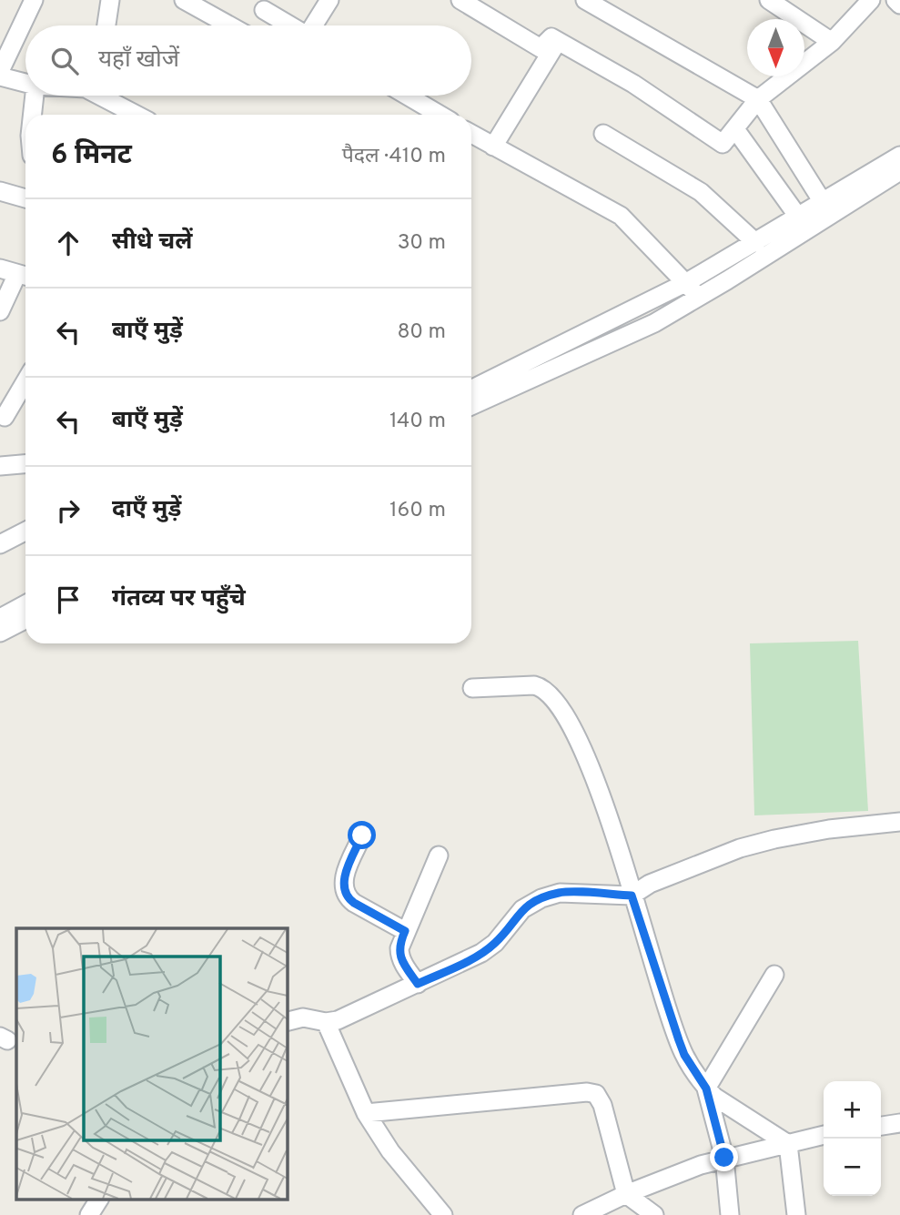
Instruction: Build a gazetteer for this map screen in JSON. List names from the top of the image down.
{
  "north": "bottom",
  "page": {
    "search": "यहाँ खोजें",
    "heading": ["6 मिनट", "पैदल · 410 m"],
    "list": [
      ["सीधे चलें", "30 m"],
      ["बाएँ मुड़ें", "80 m"],
      ["बाएँ मुड़ें", "140 m"],
      ["दाएँ मुड़ें", "160 m"],
      "गंतव्य पर पहुँचे"
    ],
    "map_buttons": ["+", "−"]
  }
}
